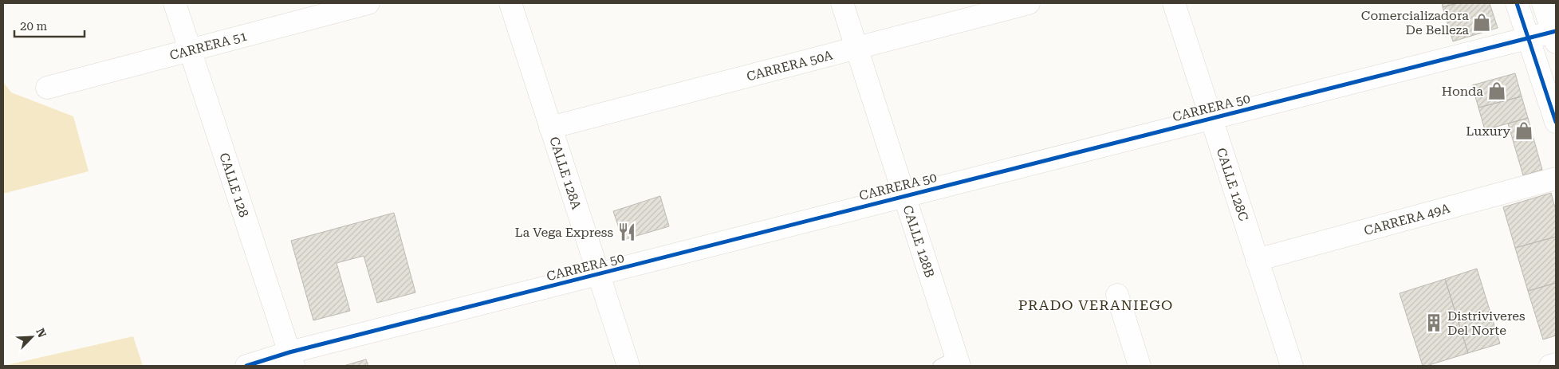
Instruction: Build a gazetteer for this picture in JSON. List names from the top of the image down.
{
  "streets": {
    "street": [
      "CARRERA 51",
      "CARRERA 50A",
      "CARRERA 50",
      "CALLE 128A",
      "CALLE 128",
      "CALLE 128C",
      "CARRERA 49A",
      "CALLE 128B"
    ]
  },
  "crossings": [
    ["CARRERA 51", "CALLE 128"],
    ["CARRERA 50A", "CALLE 128A"],
    ["CARRERA 50A", "CALLE 128B"],
    ["CARRERA 50", "CALLE 128A"],
    ["CARRERA 50", "CALLE 128"],
    ["CARRERA 50", "CALLE 128C"],
    ["CARRERA 50", "CALLE 128B"],
    ["CALLE 128C", "CARRERA 49A"]
  ],
  "districts": ["PRADO VERANIEGO"],
  "places": {
    "shop": ["Comercializadora De Belleza", "Honda", "Luxury"],
    "restaurant": ["La Vega Express"],
    "building": ["Distriviveres Del Norte"]
  },
  "scale_bar": "20 m",
  "north": "top right"
}
